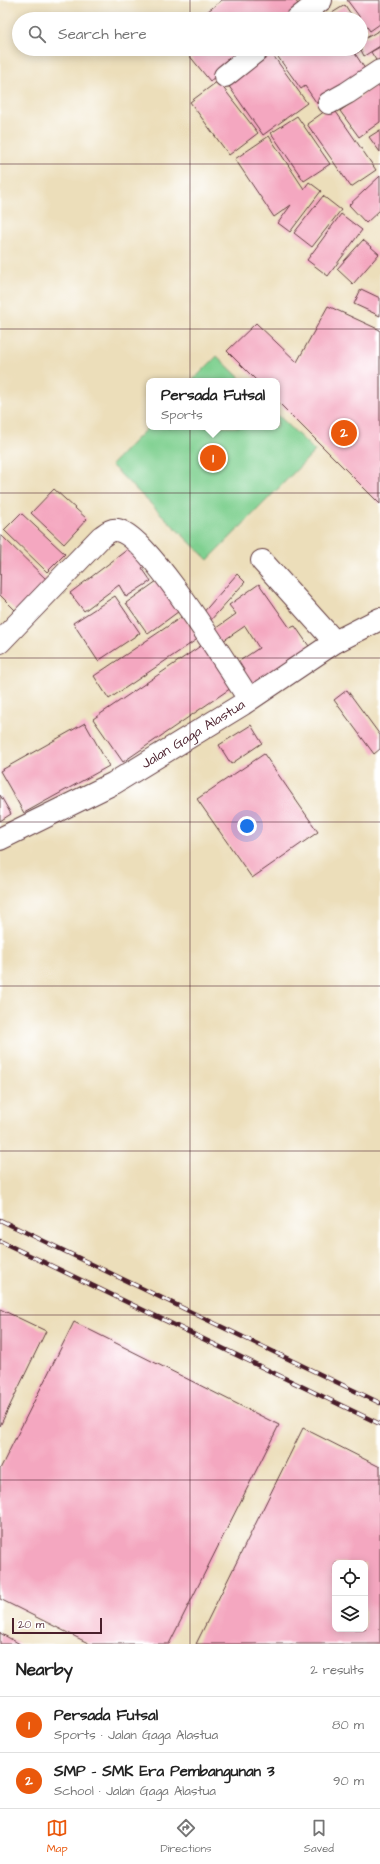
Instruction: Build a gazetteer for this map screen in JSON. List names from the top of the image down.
{
  "streets": {
    "street": ["Jalan Gaga Alastua"]
  },
  "scale_bar": "20 m",
  "page": {
    "search": "Search here",
    "popup": ["Persada Futsal", "Sports"],
    "pins": ["2", "1"],
    "scale": "20 m",
    "heading": ["Nearby", "2 results"],
    "list": [
      {
        "mark": "1",
        "name": "Persada Futsal",
        "note": "Sports · Jalan Gaga Alastua",
        "value": "80 m"
      },
      {
        "mark": "2",
        "name": "SMP - SMK Era Pembangunan 3",
        "note": "School · Jalan Gaga Alastua",
        "value": "90 m"
      }
    ],
    "nav": ["Map", "Directions", "Saved"]
  }
}
